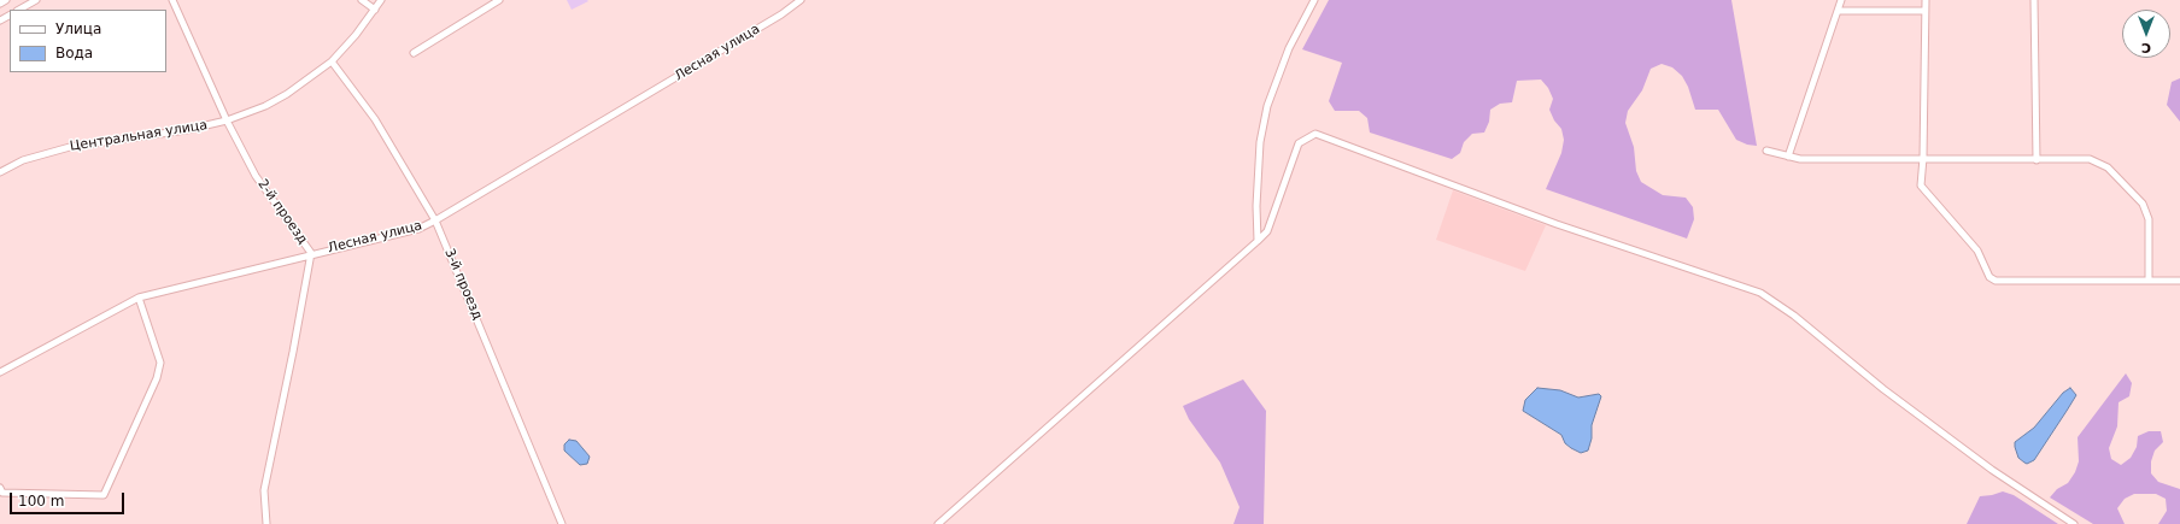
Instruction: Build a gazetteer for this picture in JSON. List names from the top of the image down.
{
  "streets": {
    "street": [
      "Лесная улица",
      "Центральная улица",
      "2-й проезд",
      "3-й проезд"
    ]
  },
  "crossings": [
    ["Лесная улица", "2-й проезд"],
    ["Лесная улица", "3-й проезд"],
    ["Центральная улица", "2-й проезд"],
    ["Центральная улица", "3-й проезд"]
  ],
  "legend": ["Улица", "Вода"],
  "scale_bar": "100 m",
  "north": "bottom"
}
